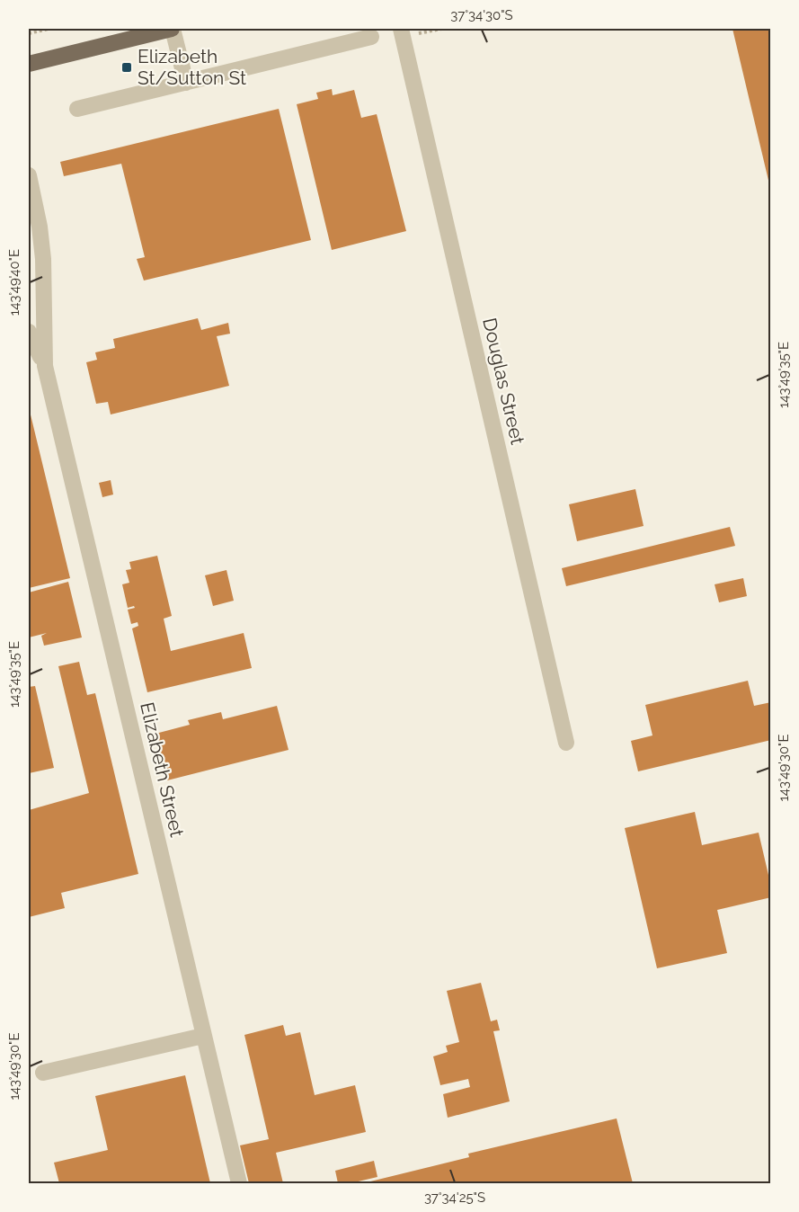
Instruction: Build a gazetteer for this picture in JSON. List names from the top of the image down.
{
  "streets": {
    "street": ["Douglas Street", "Elizabeth Street"]
  },
  "places": {
    "transit": ["Elizabeth St/Sutton St"]
  },
  "coordinates": [
    "37°34'30\"S",
    "143°49'40\"E",
    "143°49'35\"E",
    "143°49'30\"E",
    "37°34'25\"S"
  ]
}
